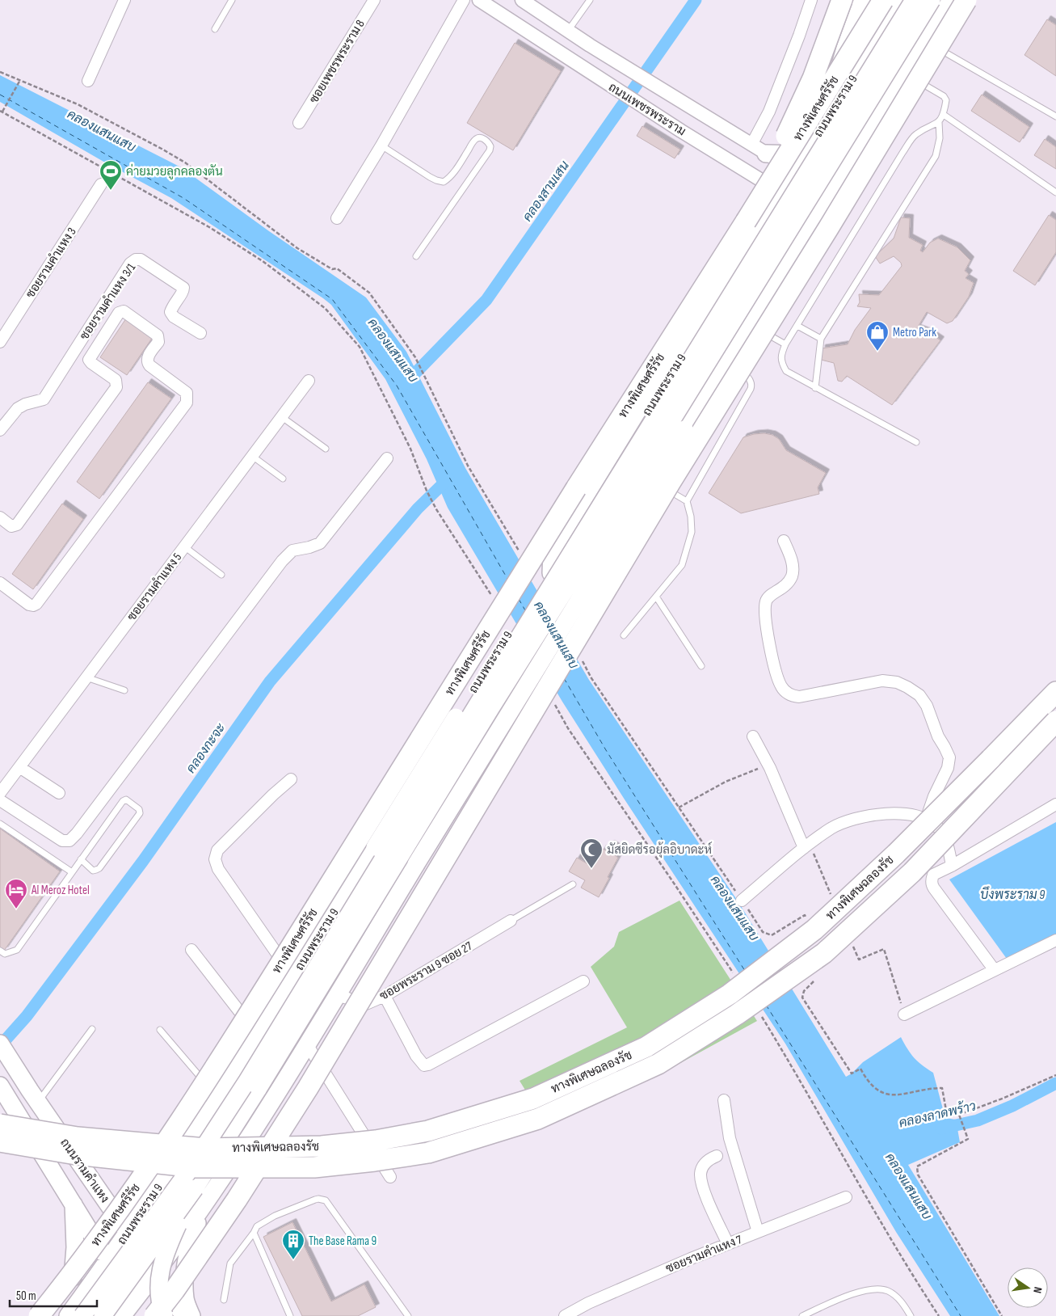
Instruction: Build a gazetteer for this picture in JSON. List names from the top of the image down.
{
  "streets": {
    "highway": ["ทางพิเศษศรีรัช", "ทางพิเศษฉลองรัช"],
    "main road": ["ถนนพระราม 9", "ถนนรามคำแหง"],
    "street": [
      "ซอยเพชรพระราม 8",
      "ถนนเพชรพระราม",
      "ซอยรามคำแหง 3",
      "ซอยรามคำแหง 3/1",
      "ซอยรามคำแหง 5",
      "ซอยพระราม 9 ซอย 27",
      "ซอยรามคำแหง 7"
    ]
  },
  "crossings": [
    ["ถนนพระราม 9", "ถนนเพชรพระราม"],
    ["ถนนพระราม 9", "ถนนรามคำแหง"]
  ],
  "water": [
    "คลองแสนแสบ",
    "คลองสามเสน",
    "คลองกะจะ",
    "บึงพระราม 9",
    "คลองลาดพร้าว"
  ],
  "places": {
    "sports": ["ค่ายมวยลูกคลองตัน"],
    "shop": ["Metro Park"],
    "mosque": ["มัสยิดซีรอยุ้ลอิบาดะห์"],
    "hotel": ["Al Meroz Hotel"],
    "building": ["The Base Rama 9"]
  },
  "scale_bar": "50 m",
  "north": "right"
}
